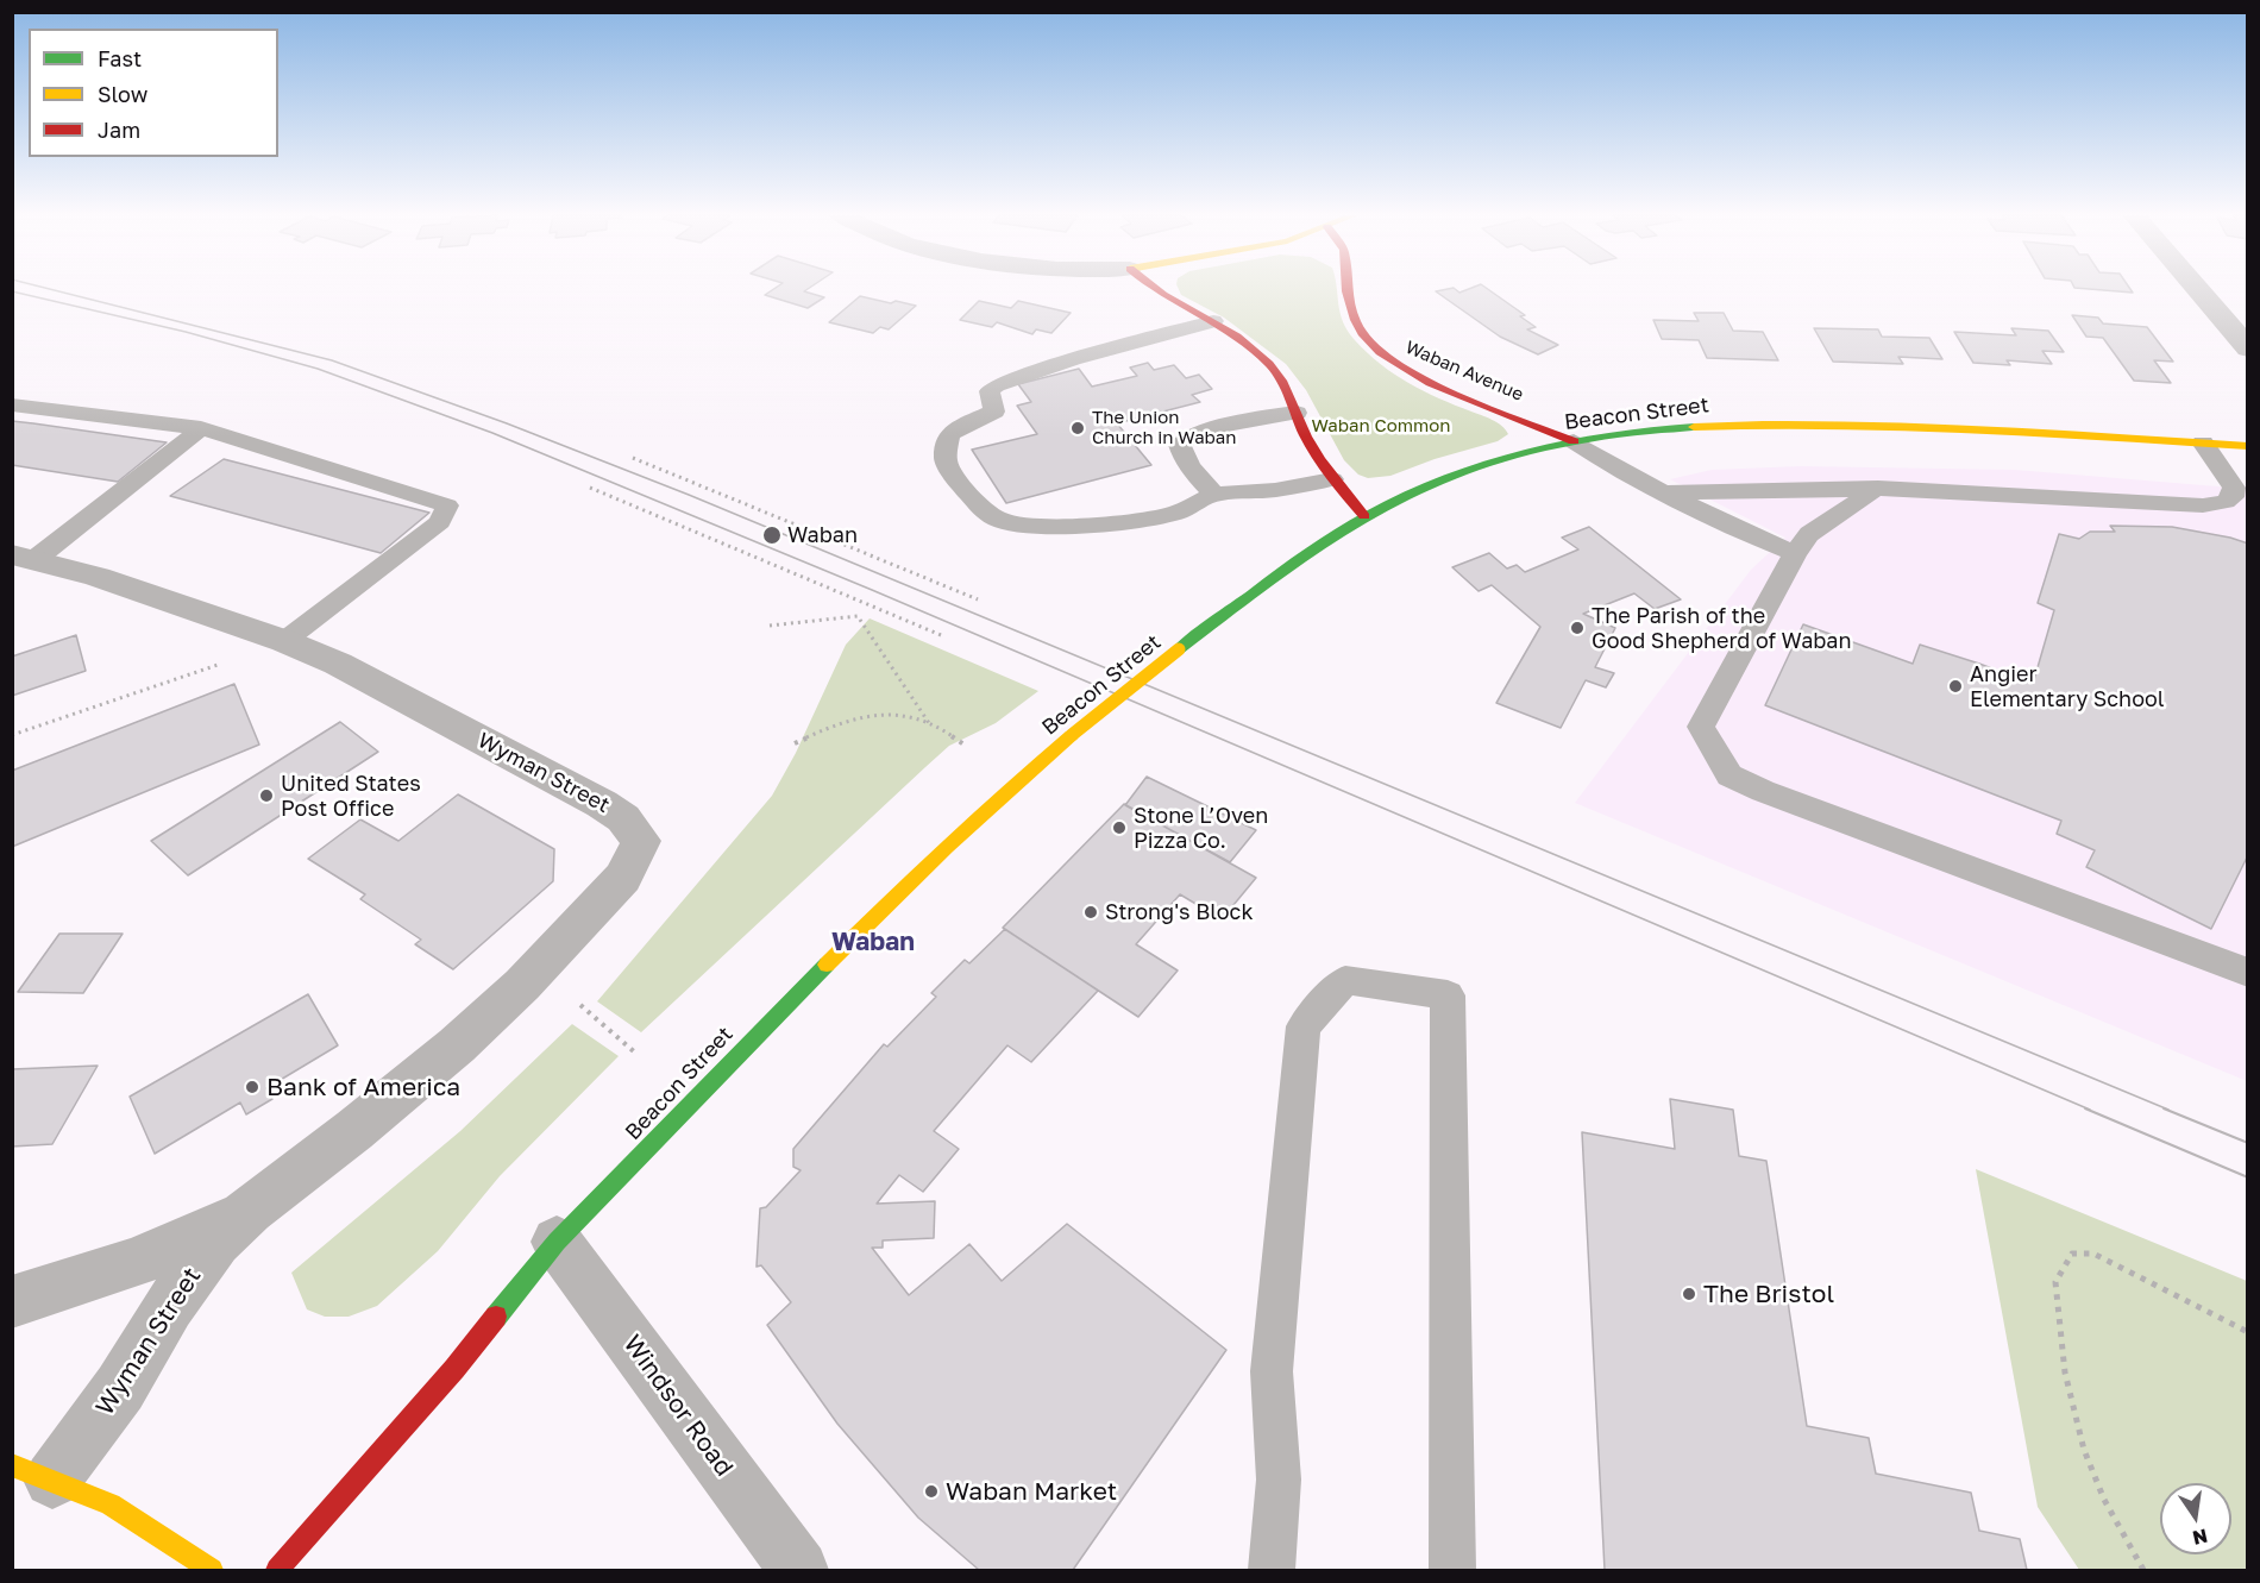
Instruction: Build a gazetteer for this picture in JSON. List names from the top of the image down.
{
  "streets": {
    "main road": ["Waban Avenue", "Beacon Street"],
    "street": ["Wyman Street", "Windsor Road"]
  },
  "crossings": [
    ["Waban Avenue", "Beacon Street"],
    ["Beacon Street", "Windsor Road"]
  ],
  "districts": ["Waban"],
  "parks": ["Waban Common"],
  "places": [
    "The Union Church in Waban",
    "Waban",
    "The Parish of the Good Shepherd of Waban",
    "Angier Elementary School",
    "United States Post Office",
    "Stone L’Oven Pizza Co.",
    "Strong's Block",
    "Bank of America",
    "The Bristol",
    "Waban Market"
  ],
  "legend": ["Fast", "Slow", "Jam"],
  "north": "bottom"
}
